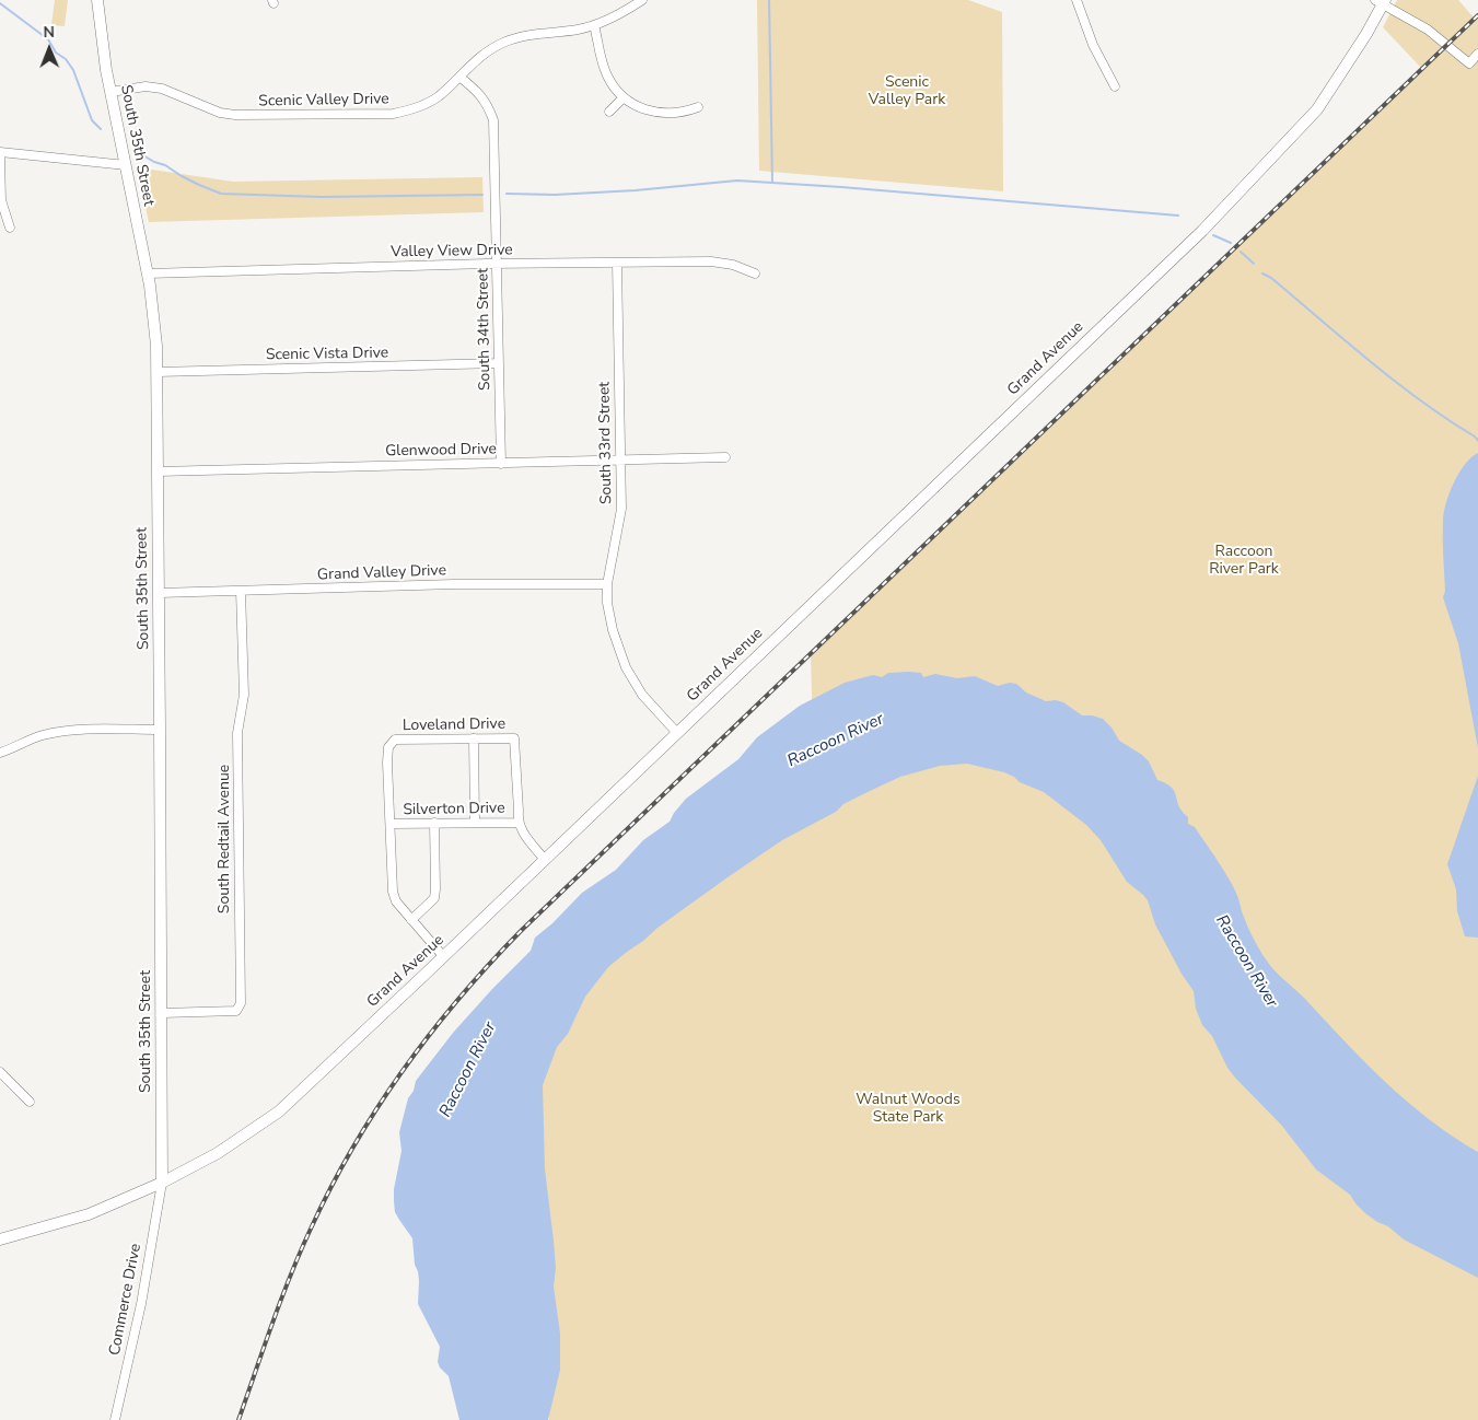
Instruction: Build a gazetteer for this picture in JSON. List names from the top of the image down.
{
  "streets": {
    "main road": ["South 35th Street", "Grand Avenue"],
    "street": [
      "Scenic Valley Drive",
      "Valley View Drive",
      "South 34th Street",
      "Scenic Vista Drive",
      "South 33rd Street",
      "Glenwood Drive",
      "Grand Valley Drive",
      "Loveland Drive",
      "Silverton Drive",
      "South Redtail Avenue",
      "Commerce Drive"
    ]
  },
  "crossings": [
    ["Scenic Valley Drive", "South 35th Street"],
    ["Scenic Valley Drive", "South 34th Street"],
    ["South 35th Street", "Valley View Drive"],
    ["South 35th Street", "Scenic Vista Drive"],
    ["South 35th Street", "Grand Avenue"],
    ["South 35th Street", "Glenwood Drive"],
    ["South 35th Street", "Grand Valley Drive"],
    ["South 35th Street", "South Redtail Avenue"],
    ["South 35th Street", "Commerce Drive"],
    ["Valley View Drive", "South 34th Street"],
    ["Valley View Drive", "South 33rd Street"],
    ["South 34th Street", "Scenic Vista Drive"],
    ["South 34th Street", "Glenwood Drive"],
    ["Grand Avenue", "South 33rd Street"],
    ["Grand Avenue", "Commerce Drive"],
    ["South 33rd Street", "Glenwood Drive"],
    ["South 33rd Street", "Grand Valley Drive"],
    ["Grand Valley Drive", "South Redtail Avenue"],
    ["Loveland Drive", "Silverton Drive"]
  ],
  "water": ["Raccoon River"],
  "parks": ["Scenic Valley Park", "Raccoon River Park", "Walnut Woods State Park"],
  "north": "top"
}
